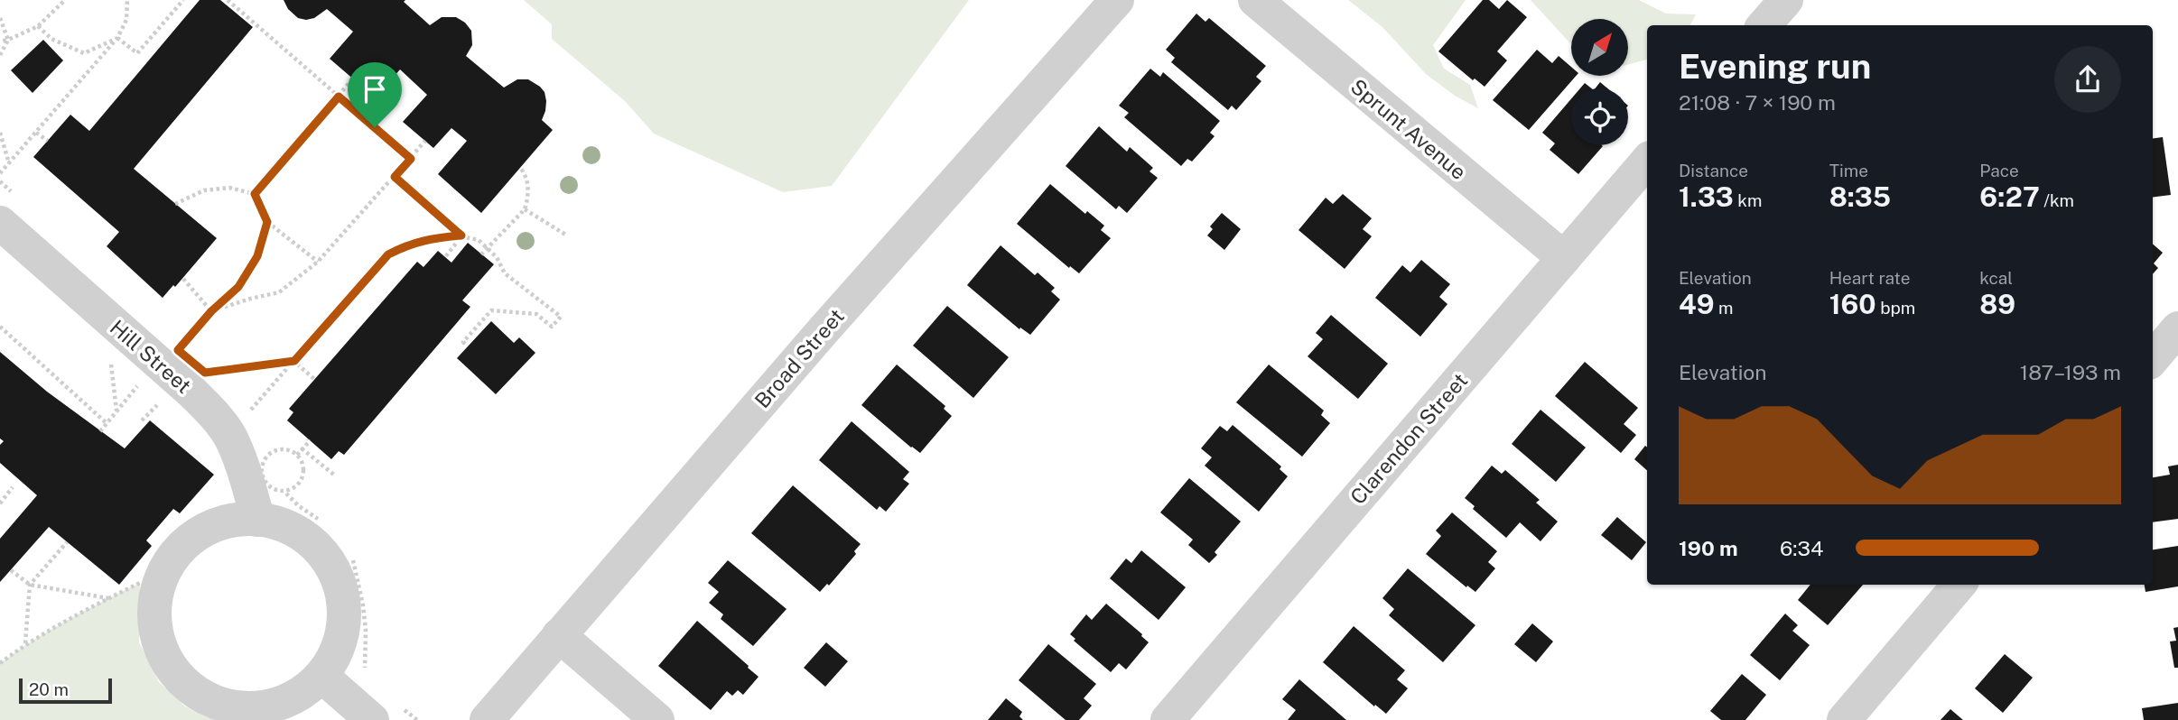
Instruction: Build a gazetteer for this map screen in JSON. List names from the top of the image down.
{
  "streets": {
    "street": [
      "Sprunt Avenue",
      "Hill Street",
      "Broad Street",
      "Clarendon Street"
    ]
  },
  "crossings": [
    ["Sprunt Avenue", "Clarendon Street"]
  ],
  "scale_bar": "20 m",
  "north": "top right",
  "page": {
    "heading": ["Evening run", "21:08 · 7 × 190 m"],
    "stats": [
      ["Distance", "1.33 km"],
      ["Time", "8:35"],
      ["Pace", "6:27 /km"],
      ["Elevation", "49 m"],
      ["Heart rate", "160 bpm"],
      ["kcal", "89"]
    ],
    "chart": ["Elevation", "187–193 m"],
    "list": [
      {
        "name": "190 m",
        "note": "6:34"
      }
    ],
    "scale": "20 m"
  }
}
